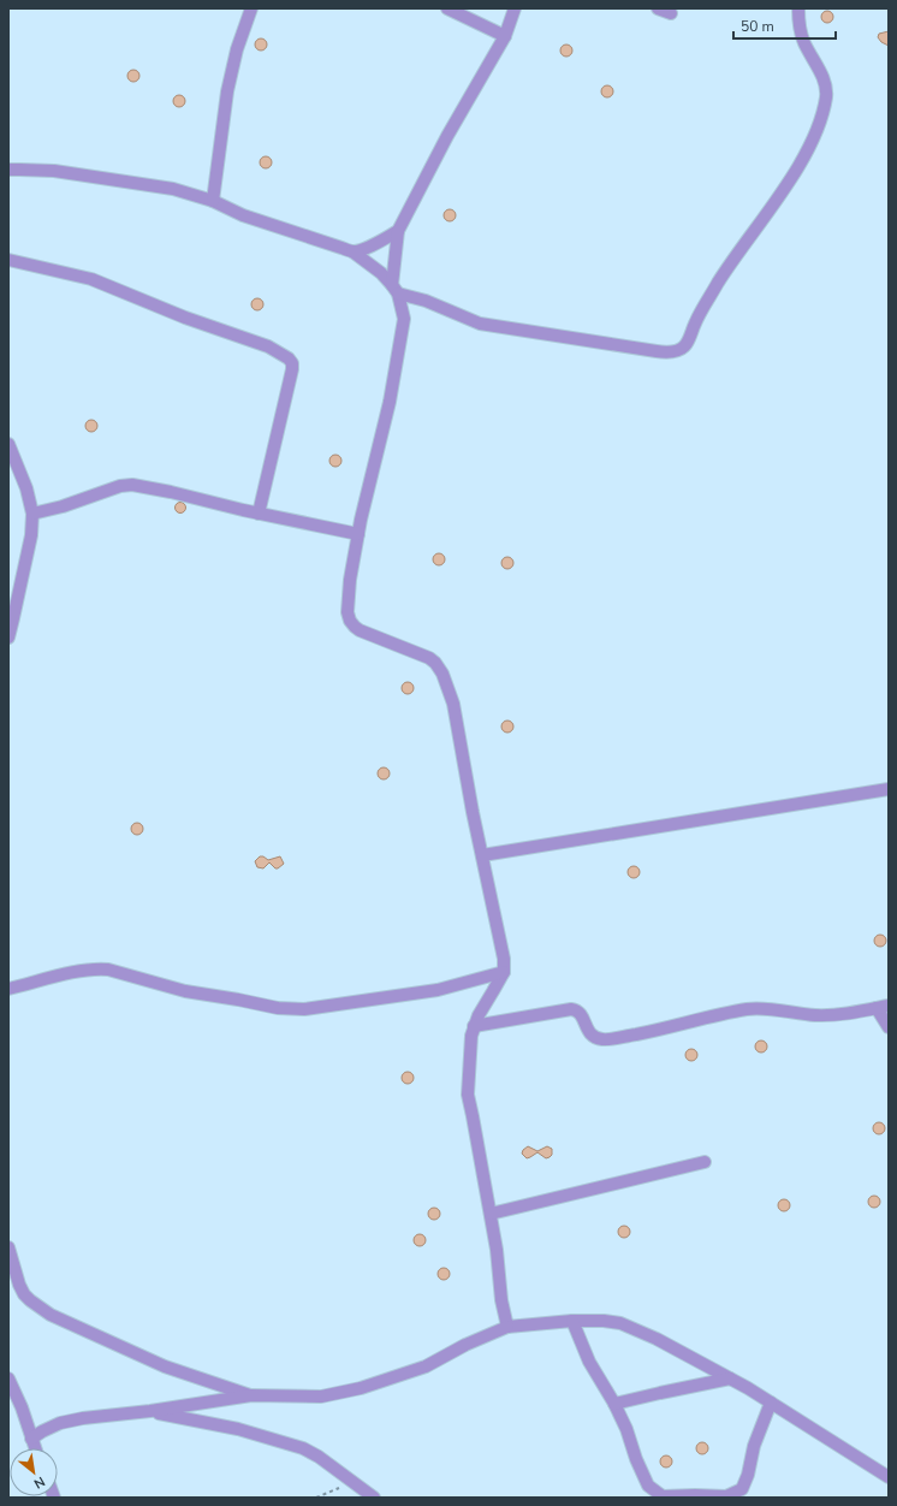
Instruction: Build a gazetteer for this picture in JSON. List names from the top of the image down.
{
  "scale_bar": "50 m",
  "north": "bottom right"
}
